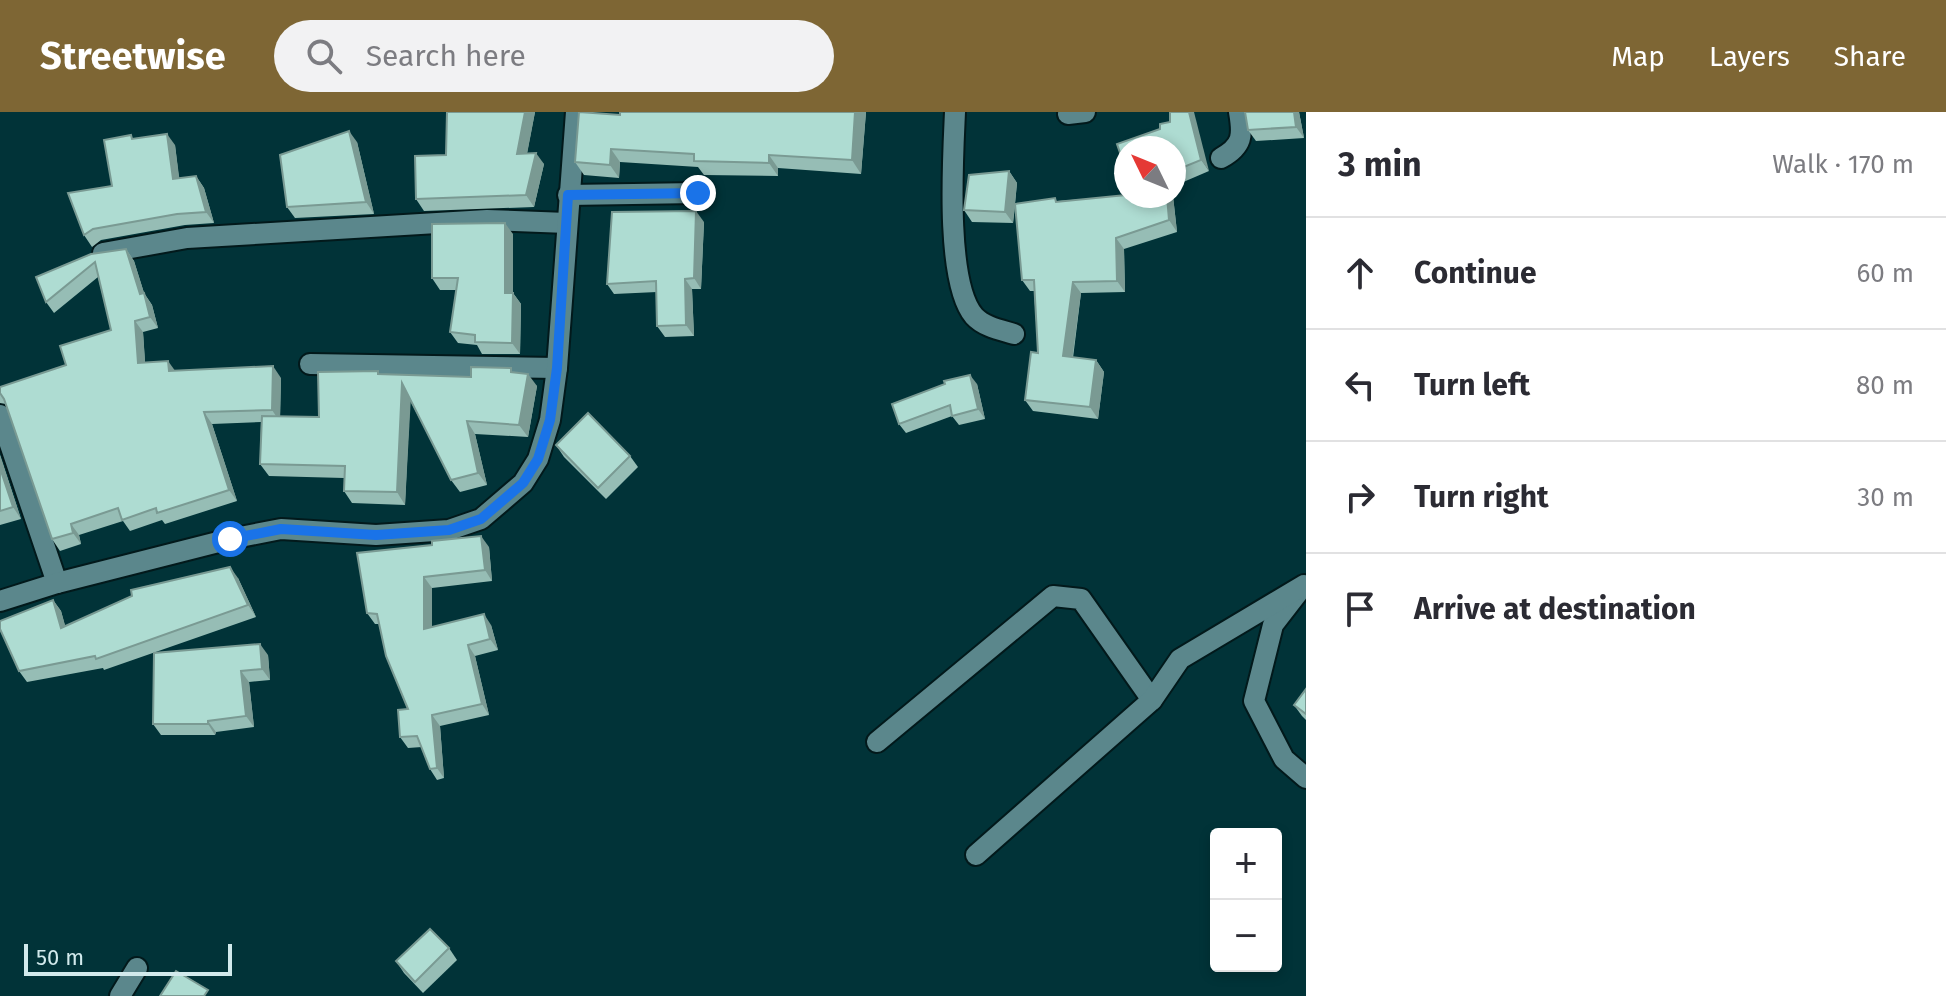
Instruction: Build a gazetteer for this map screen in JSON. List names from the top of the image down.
{
  "scale_bar": "50 m",
  "north": "top left",
  "page": {
    "header": "Streetwise",
    "search": "Search here",
    "nav": ["Map", "Layers", "Share"],
    "heading": ["3 min", "Walk · 170 m"],
    "list": [
      ["Continue", "60 m"],
      ["Turn left", "80 m"],
      ["Turn right", "30 m"],
      "Arrive at destination"
    ],
    "map_buttons": ["+", "−"],
    "scale": "50 m"
  }
}
